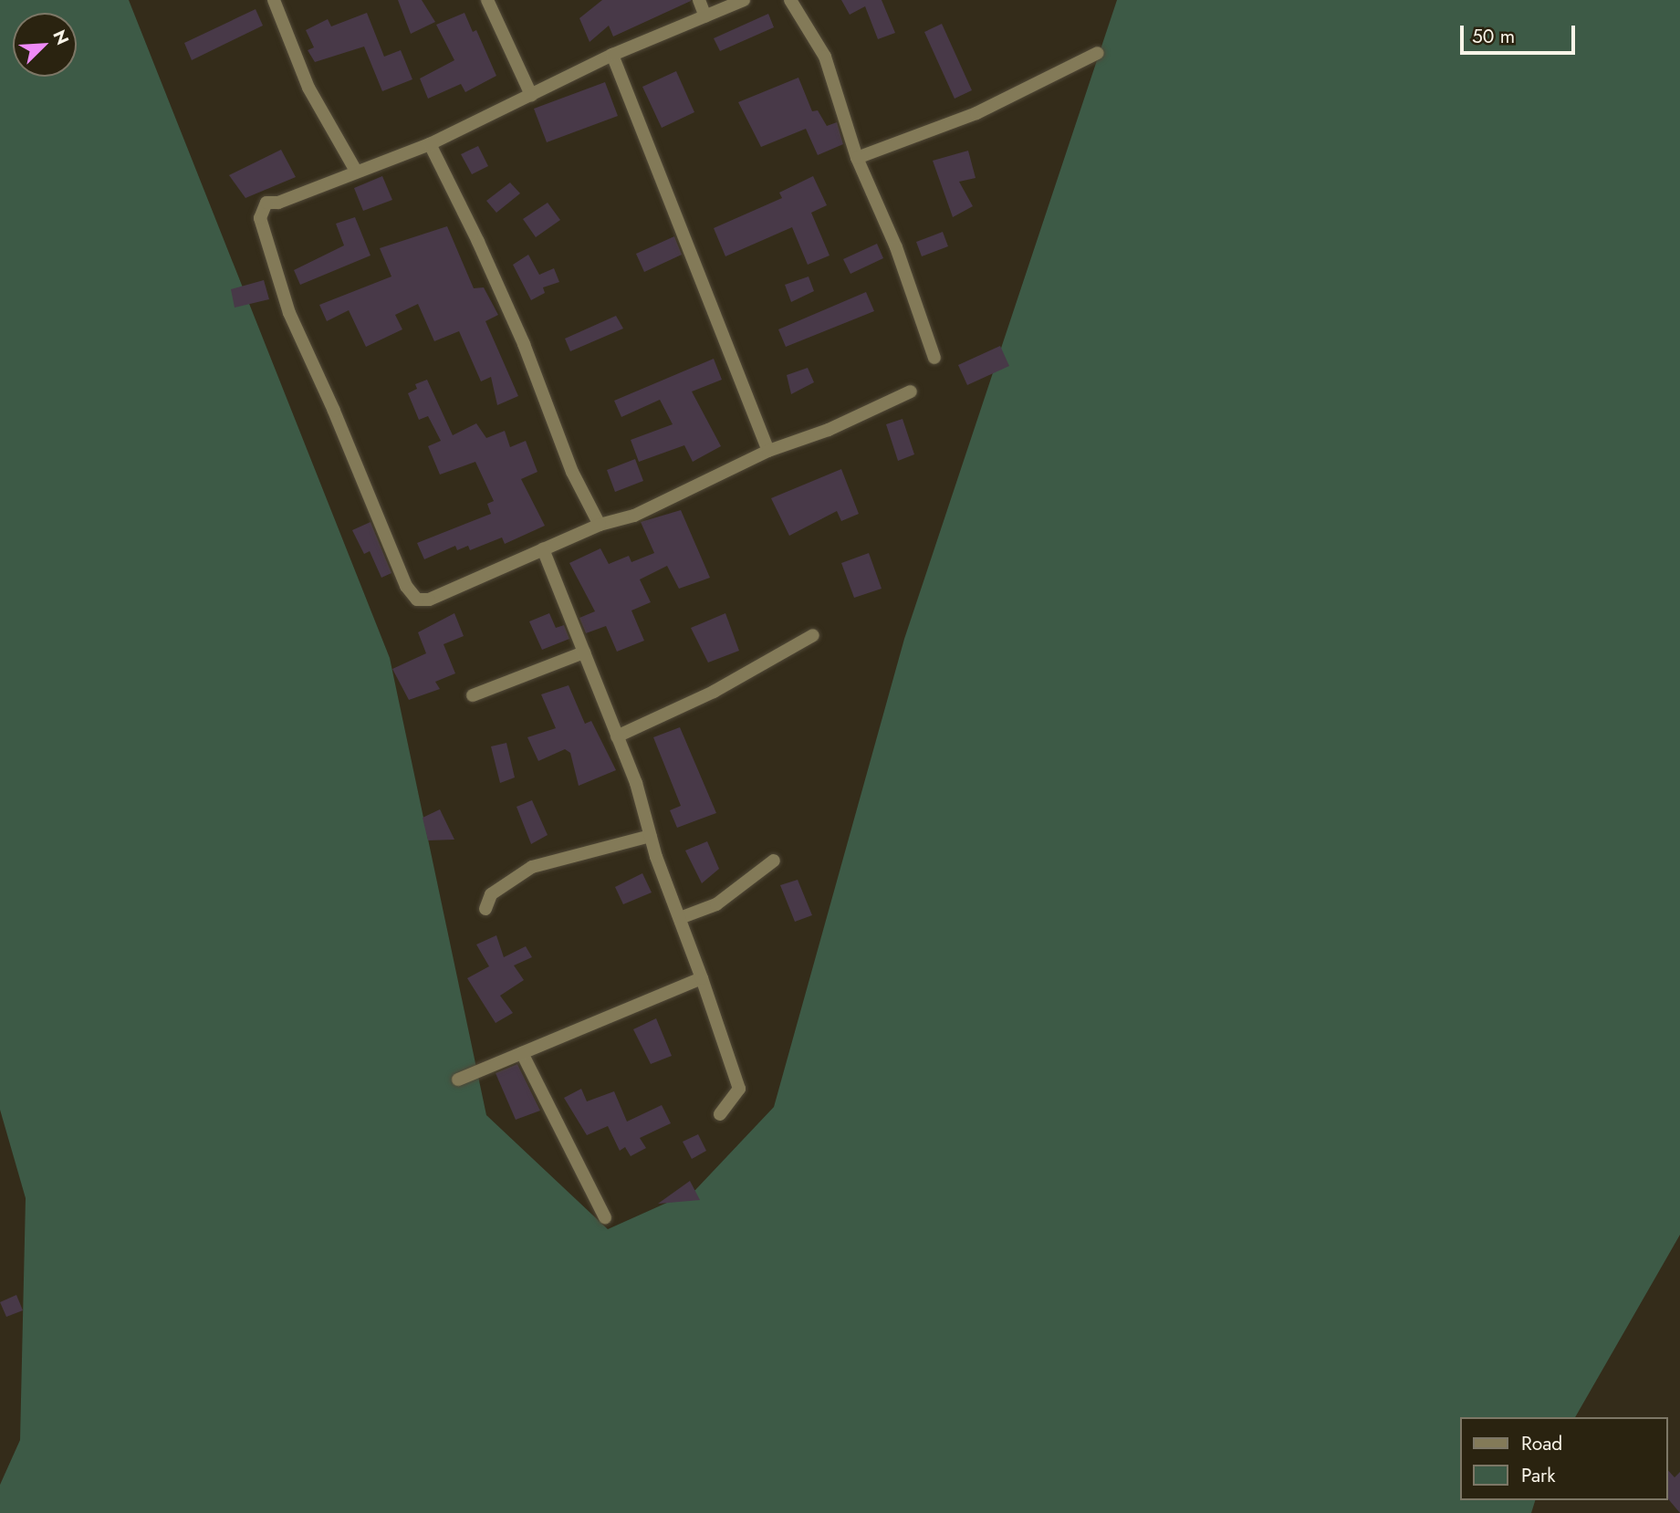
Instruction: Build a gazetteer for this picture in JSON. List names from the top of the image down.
{
  "legend": ["Road", "Park"],
  "scale_bar": "50 m",
  "north": "top right"
}
